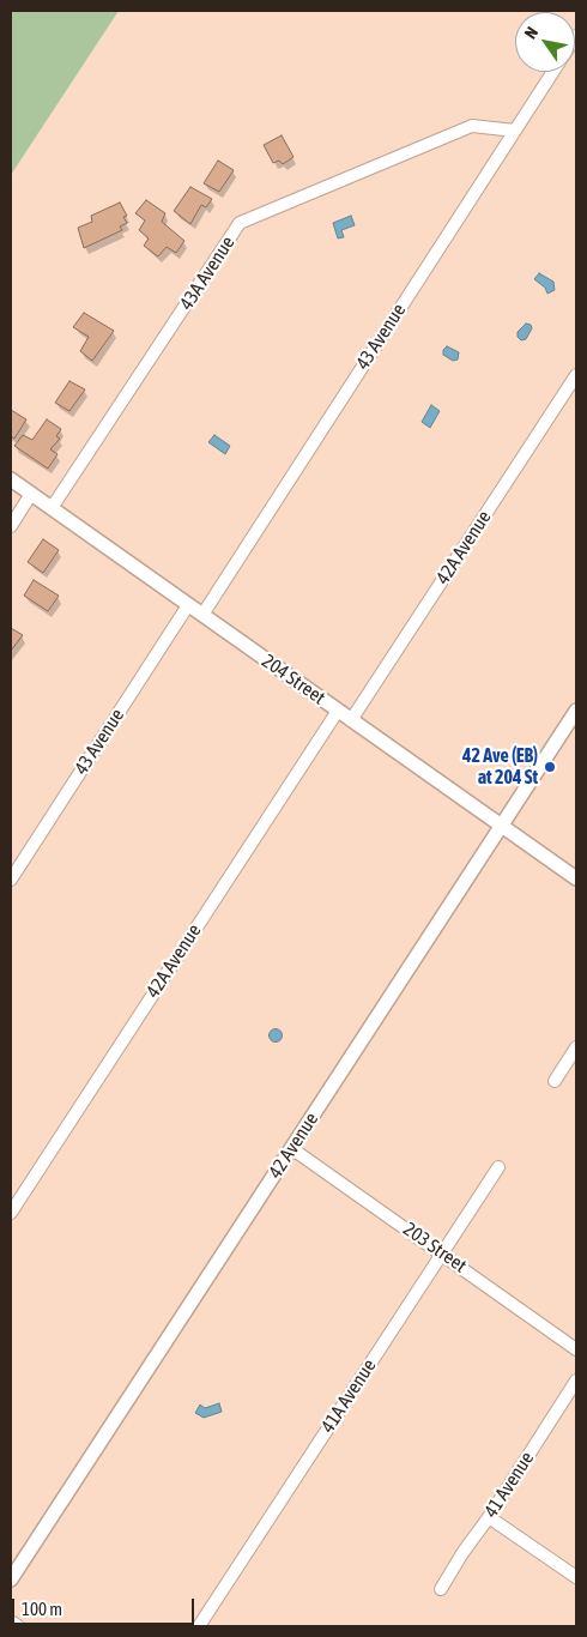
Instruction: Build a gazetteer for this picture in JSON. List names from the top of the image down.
{
  "streets": {
    "street": [
      "43A Avenue",
      "43 Avenue",
      "42A Avenue",
      "204 Street",
      "42 Avenue",
      "203 Street",
      "41A Avenue",
      "41 Avenue"
    ]
  },
  "crossings": [
    ["43A Avenue", "43 Avenue"],
    ["43A Avenue", "204 Street"],
    ["43 Avenue", "204 Street"],
    ["42A Avenue", "204 Street"],
    ["204 Street", "42 Avenue"],
    ["42 Avenue", "203 Street"],
    ["203 Street", "41A Avenue"]
  ],
  "places": ["42 Ave (EB) at 204 St"],
  "scale_bar": "100 m",
  "north": "top left"
}
